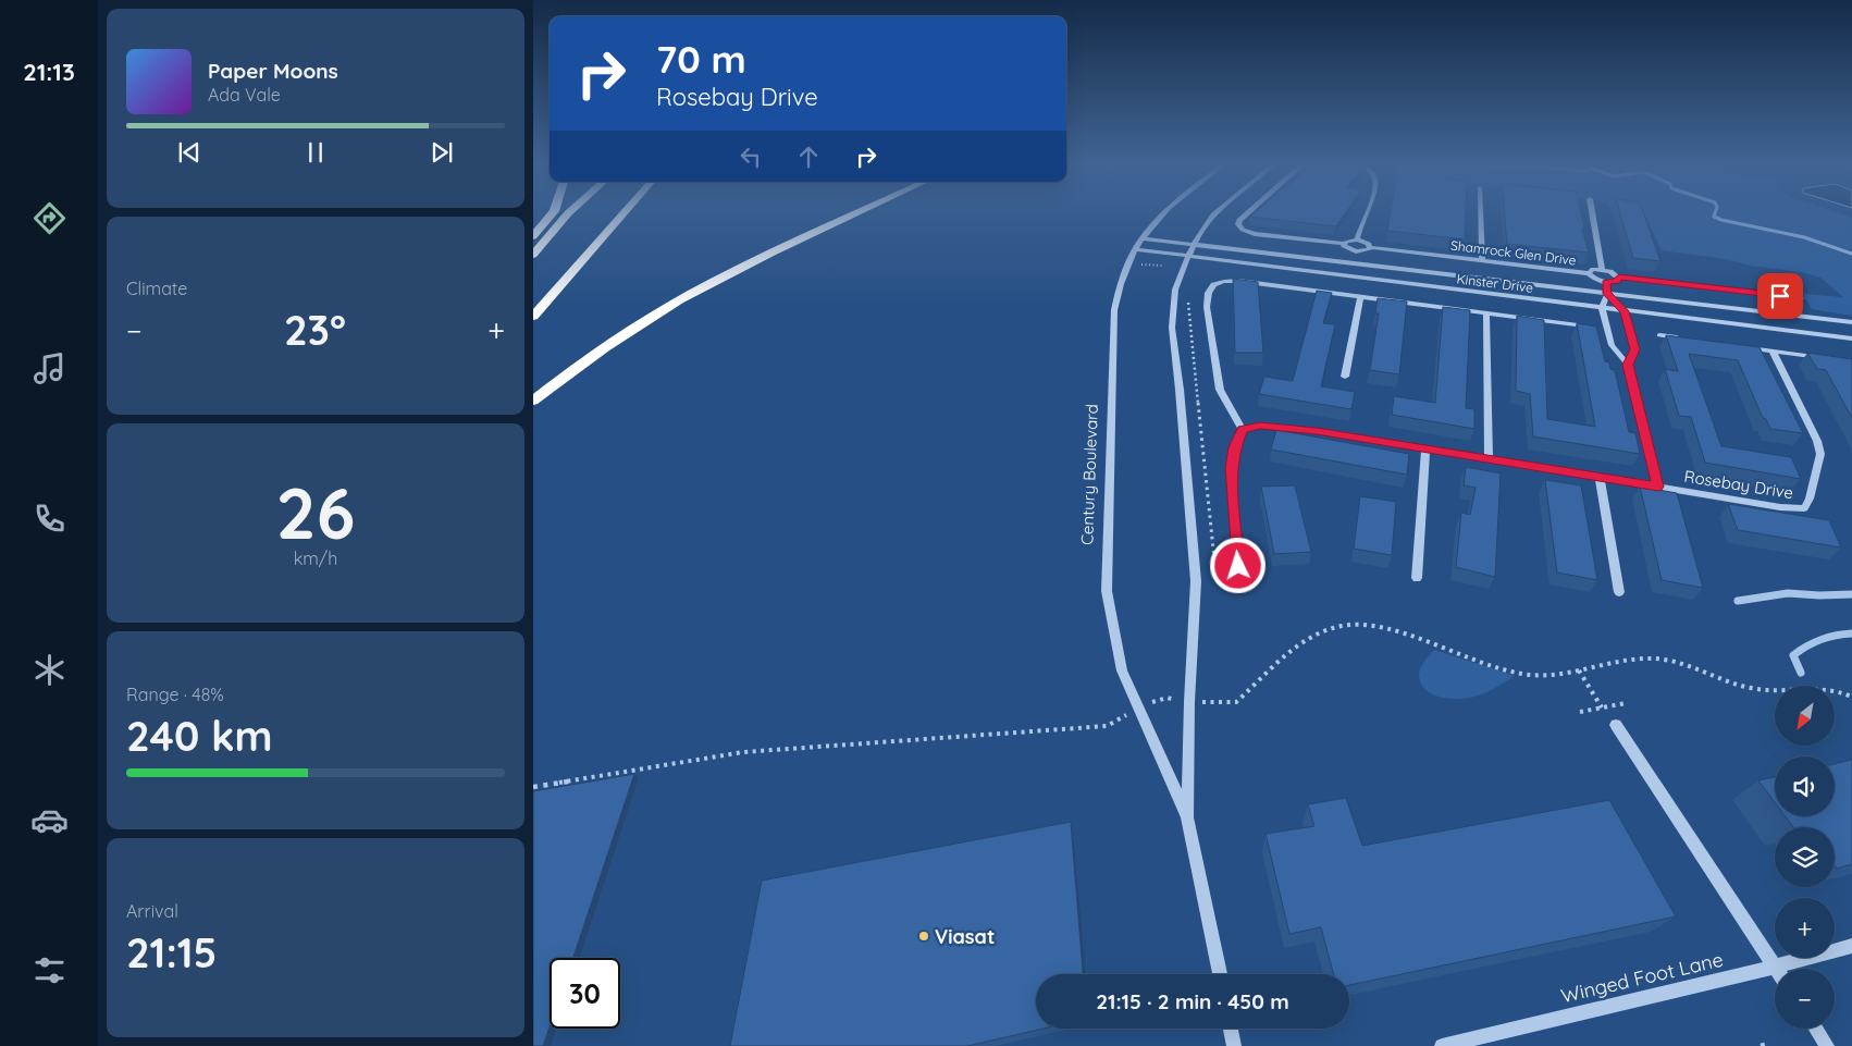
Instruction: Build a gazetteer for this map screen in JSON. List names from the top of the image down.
{
  "streets": {
    "street": [
      "Shamrock Glen Drive",
      "Kinster Drive",
      "Century Boulevard",
      "Rosebay Drive",
      "Winged Foot Lane"
    ]
  },
  "crossings": [
    ["Kinster Drive", "Century Boulevard"]
  ],
  "places": ["Viasat"],
  "north": "bottom left",
  "page": {
    "tabs": "21:13",
    "turn": ["70 m", "Rosebay Drive"],
    "song": ["Paper Moons", "Ada Vale"],
    "tile": [
      "Climate",
      ["26", "km/h"],
      ["Range · 48%", "240 km"],
      ["Arrival", "21:15"]
    ],
    "heat": ["−", "23°", "+"],
    "map_buttons": ["+", "−"],
    "limit": "30",
    "trip": "21:15 · 2 min · 450 m"
  }
}
